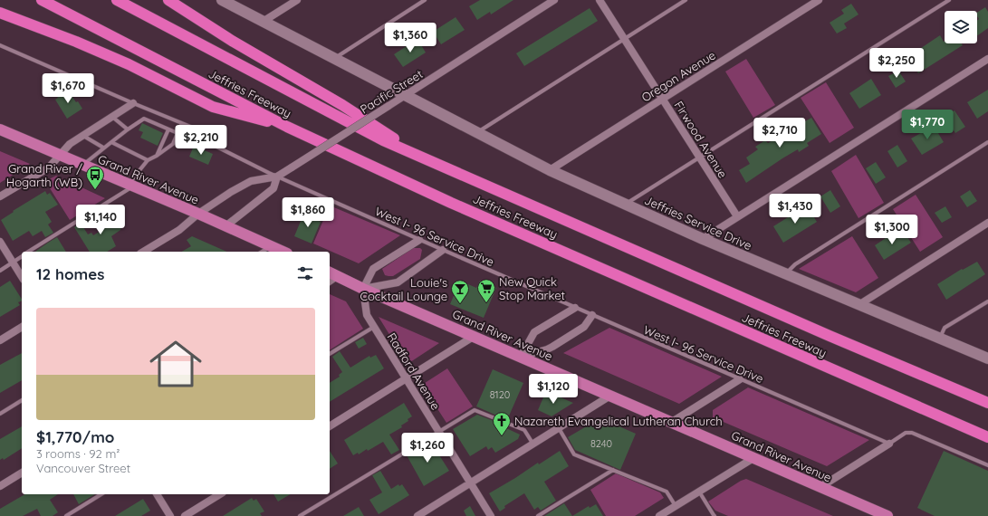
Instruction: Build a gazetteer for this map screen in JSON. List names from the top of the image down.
{
  "streets": {
    "highway": ["Jeffries Freeway"],
    "main road": ["Grand River Avenue"],
    "street": [
      "Oregon Avenue",
      "Pacific Street",
      "Firwood Avenue",
      "Jeffries Service Drive",
      "Radford Avenue"
    ],
    "lane": ["West I- 96 Service Drive"]
  },
  "crossings": [
    ["Oregon Avenue", "Firwood Avenue"],
    ["Oregon Avenue", "Jeffries Service Drive"],
    ["Pacific Street", "Grand River Avenue"],
    ["Pacific Street", "Jeffries Service Drive"],
    ["Pacific Street", "West I- 96 Service Drive"],
    ["Grand River Avenue", "Radford Avenue"]
  ],
  "places": {
    "bus stop": ["Grand River / Hogarth (WB)"],
    "supermarket": ["New Quick Stop Market"],
    "bar": ["Louie's Cocktail Lounge"],
    "church": ["Nazareth Evangelical Lutheran Church"]
  },
  "house_numbers": ["8120", "8240"],
  "page": {
    "price": [
      "$1,360",
      "$2,250",
      "$1,670",
      "$1,770",
      "$2,710",
      "$2,210",
      "$1,430",
      "$1,860",
      "$1,140",
      "$1,300",
      "$1,120",
      "$1,260"
    ],
    "heading": "12 homes",
    "list": [
      {
        "name": "$1,770/mo",
        "note": "3 rooms · 92 m² · Vancouver Street"
      }
    ]
  }
}
